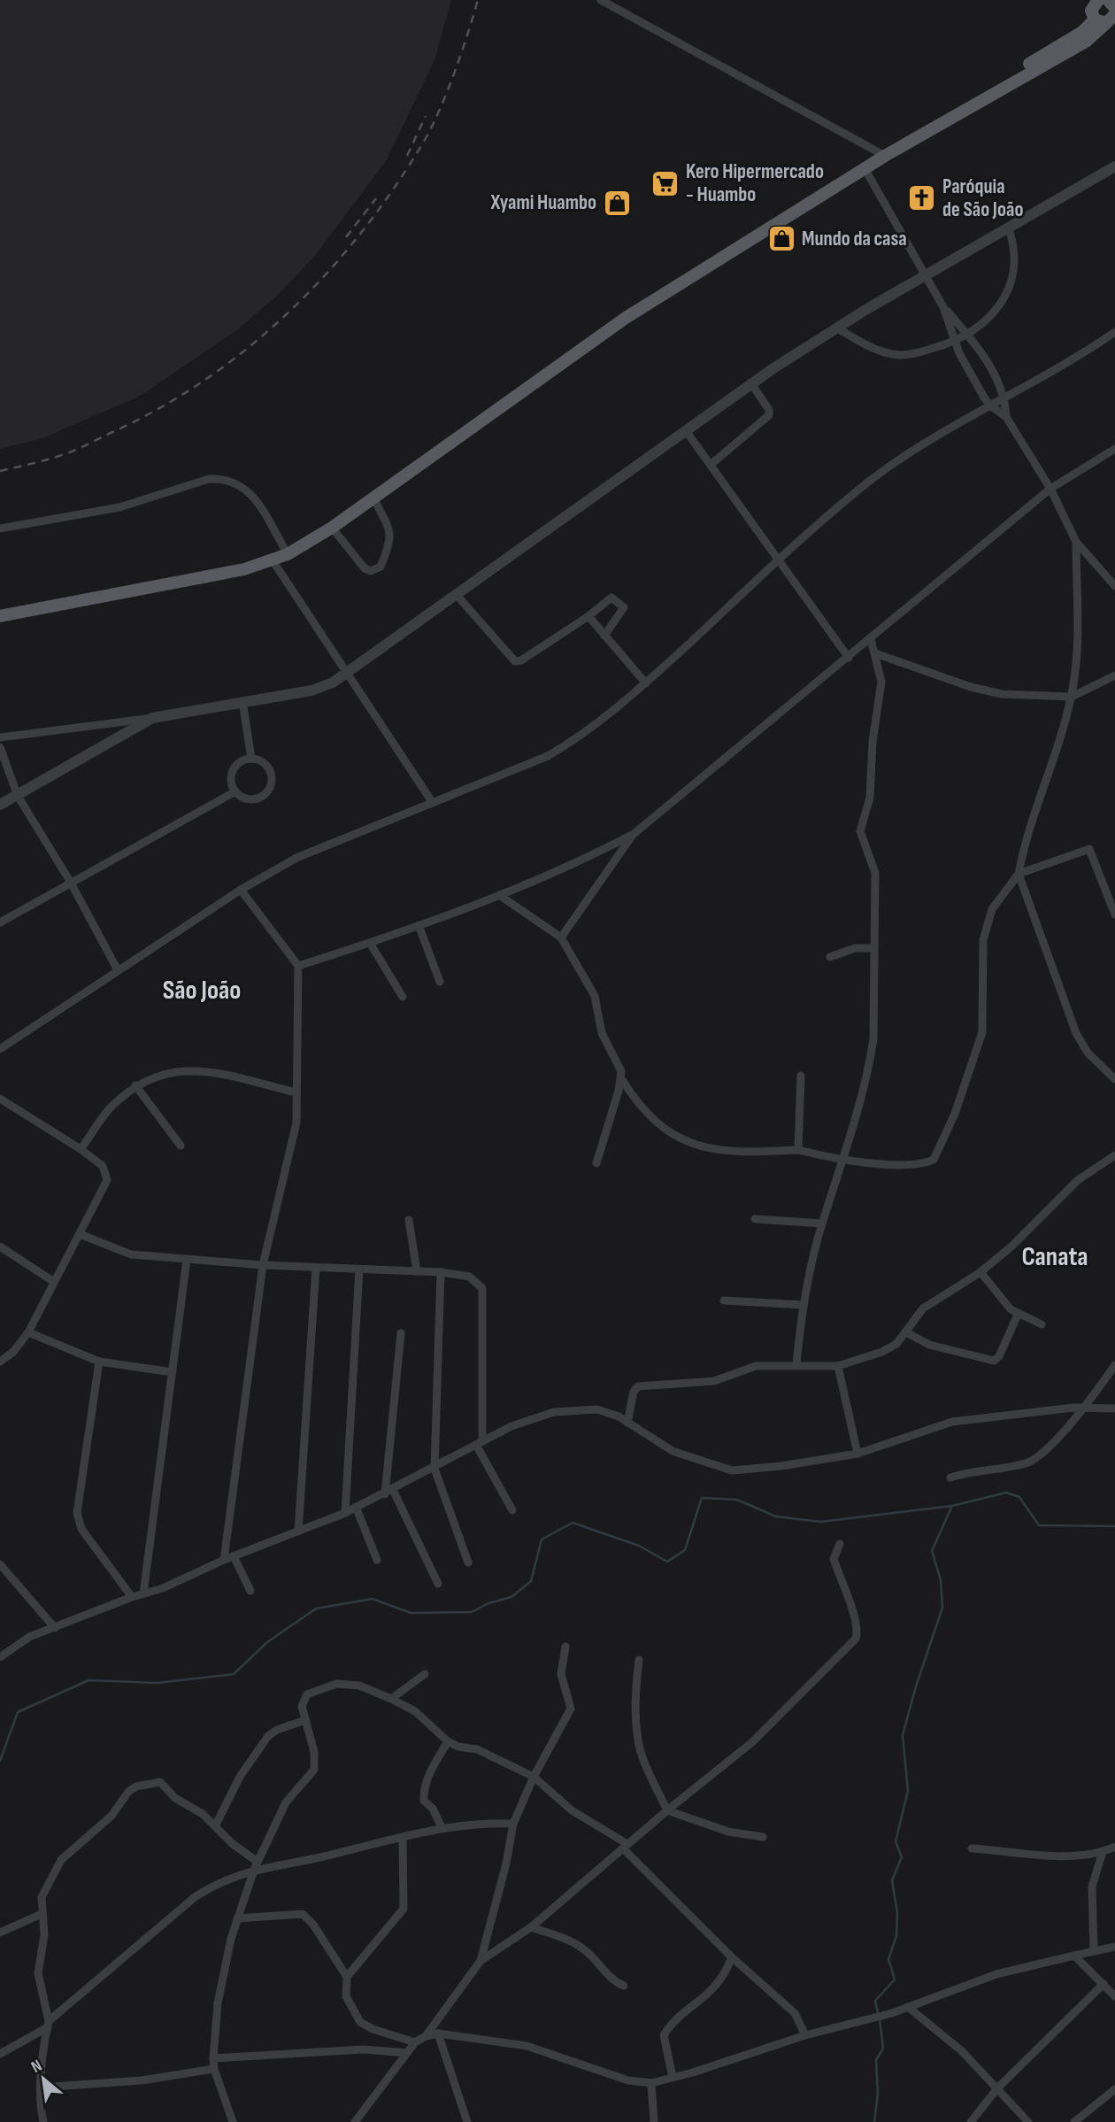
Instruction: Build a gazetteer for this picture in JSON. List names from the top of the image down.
{
  "districts": ["São João", "Canata"],
  "places": {
    "supermarket": ["Kero Hipermercado - Huambo"],
    "church": ["Paróquia de São João"],
    "shop": ["Xyami Huambo", "Mundo da casa"]
  },
  "north": "top left"
}
